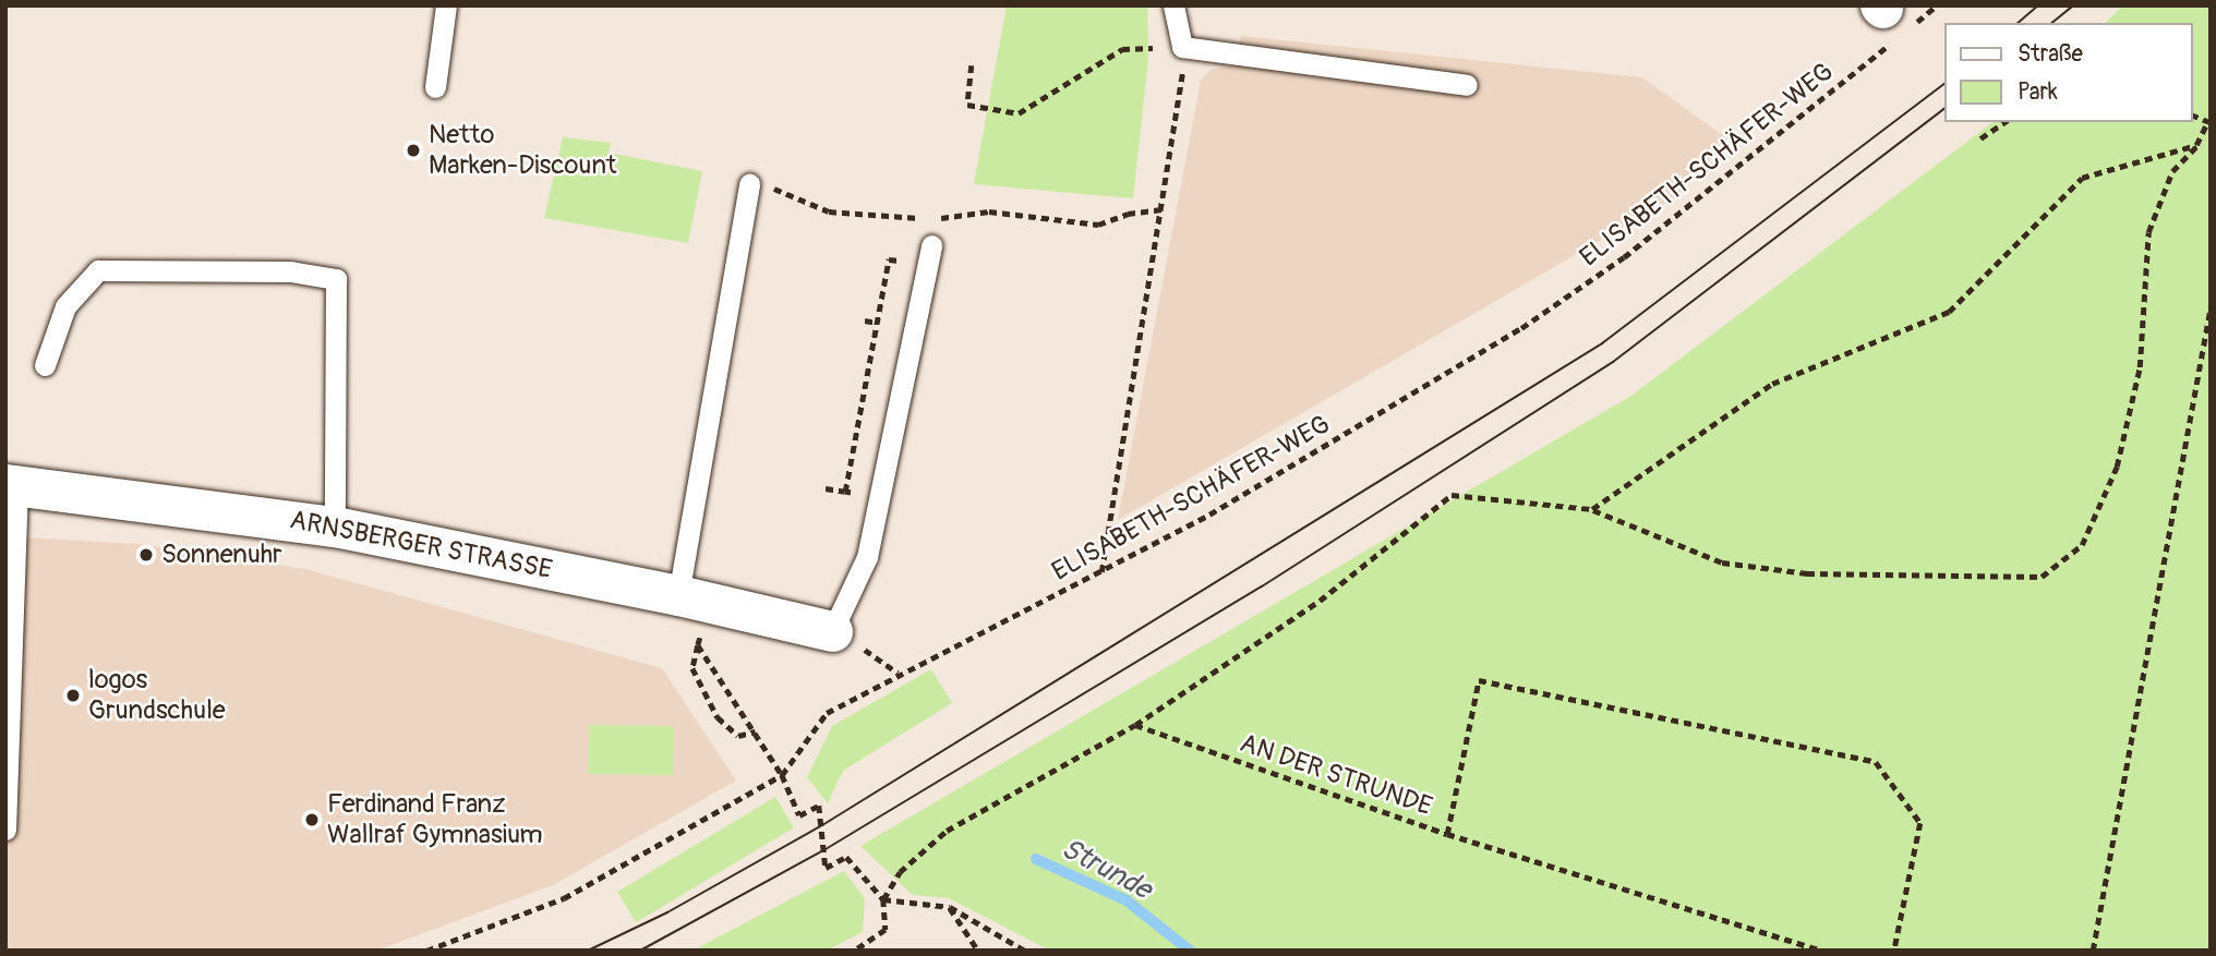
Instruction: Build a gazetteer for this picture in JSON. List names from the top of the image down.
{
  "streets": {
    "street": ["ARNSBERGER STRASSE"],
    "path": ["ELISABETH-SCHÄFER-WEG", "AN DER STRUNDE"]
  },
  "water": ["Strunde"],
  "places": [
    "Netto Marken-Discount",
    "Sonnenuhr",
    "logos Grundschule",
    "Ferdinand Franz Wallraf Gymnasium"
  ],
  "legend": ["Straße", "Park"]
}
